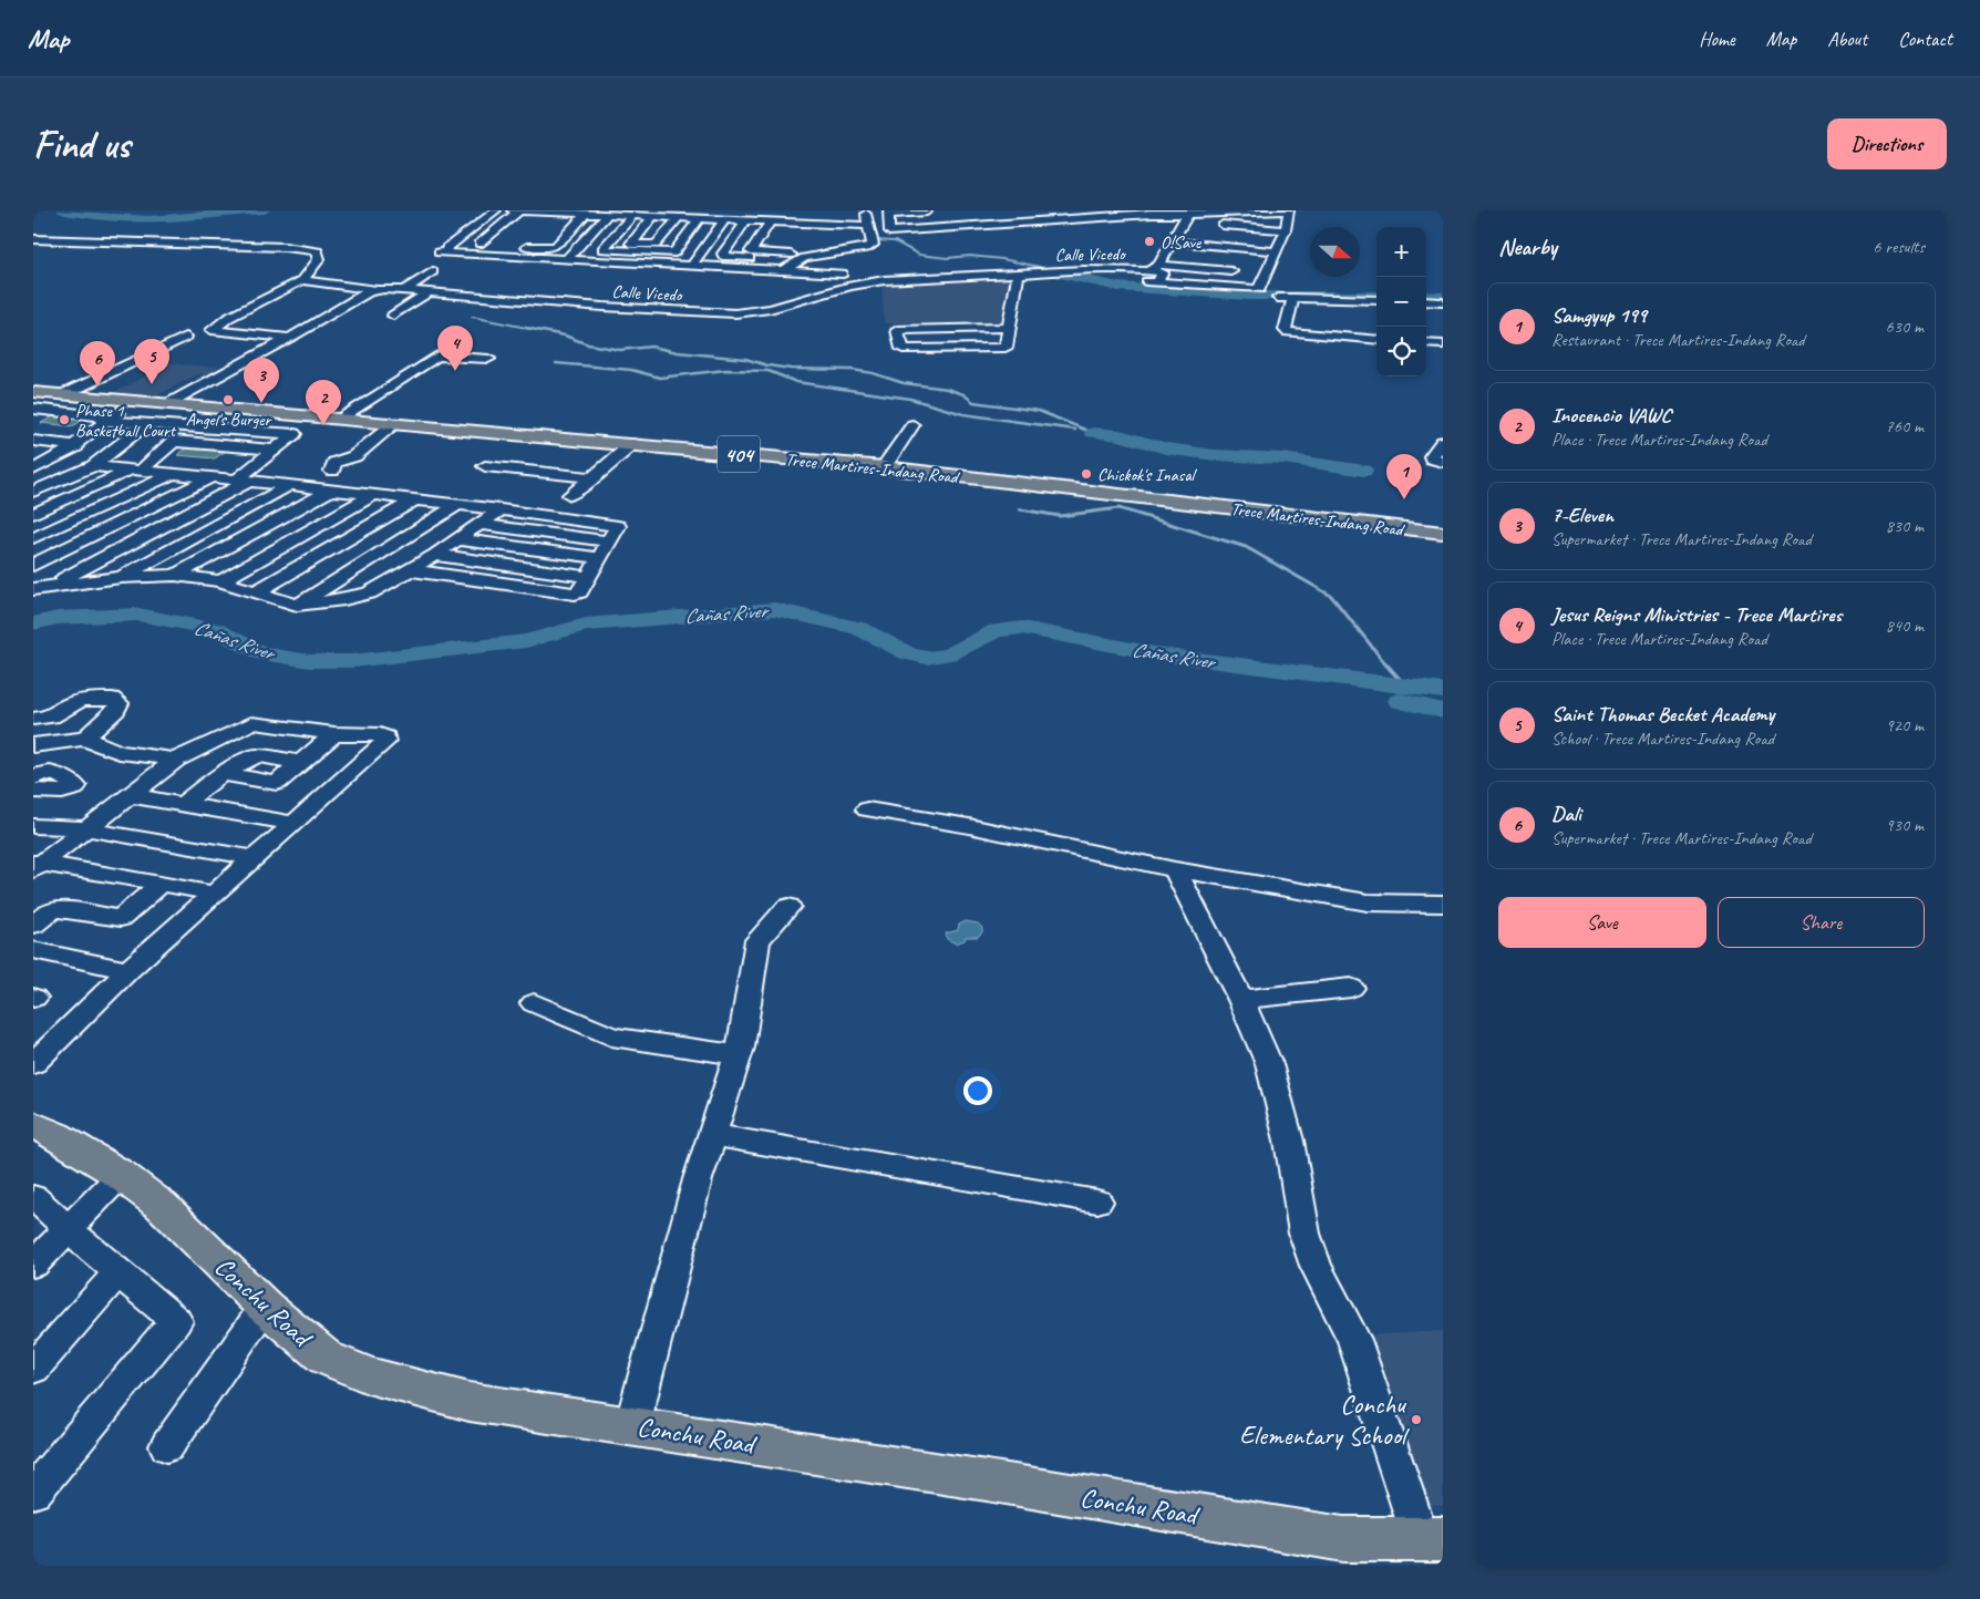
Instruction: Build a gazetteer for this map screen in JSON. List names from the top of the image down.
{
  "streets": {
    "main road": ["404", "Trece Martires-Indang Road", "Conchu Road"],
    "street": ["Calle Vicedo"]
  },
  "crossings": [
    ["Calle Vicedo", "Trece Martires-Indang Road"]
  ],
  "water": ["Cañas River"],
  "places": [
    "O!Save",
    "Angel's Burger",
    "Phase 1 Basketball Court",
    "Chickok's Inasal",
    "Conchu Elementary School"
  ],
  "north": "right",
  "page": {
    "header": "Map",
    "nav": [
      "Home",
      "Map",
      "About",
      "Contact"
    ],
    "buttons": [
      "Directions",
      ["Save", "Share"]
    ],
    "title": "Find us",
    "heading": ["Nearby", "6 results"],
    "map_buttons": ["+", "−"],
    "list": [
      {
        "mark": "1",
        "name": "Samgyup 199",
        "note": "Restaurant · Trece Martires-Indang Road",
        "value": "630 m"
      },
      {
        "mark": "2",
        "name": "Inocencio VAWC",
        "note": "Place · Trece Martires-Indang Road",
        "value": "760 m"
      },
      {
        "mark": "3",
        "name": "7-Eleven",
        "note": "Supermarket · Trece Martires-Indang Road",
        "value": "830 m"
      },
      {
        "mark": "4",
        "name": "Jesus Reigns Ministries - Trece Martires",
        "note": "Place · Trece Martires-Indang Road",
        "value": "840 m"
      },
      {
        "mark": "5",
        "name": "Saint Thomas Becket Academy",
        "note": "School · Trece Martires-Indang Road",
        "value": "920 m"
      },
      {
        "mark": "6",
        "name": "Dali",
        "note": "Supermarket · Trece Martires-Indang Road",
        "value": "930 m"
      }
    ],
    "pins": [
      "4",
      "5",
      "6",
      "3",
      "2",
      "1"
    ]
  }
}
